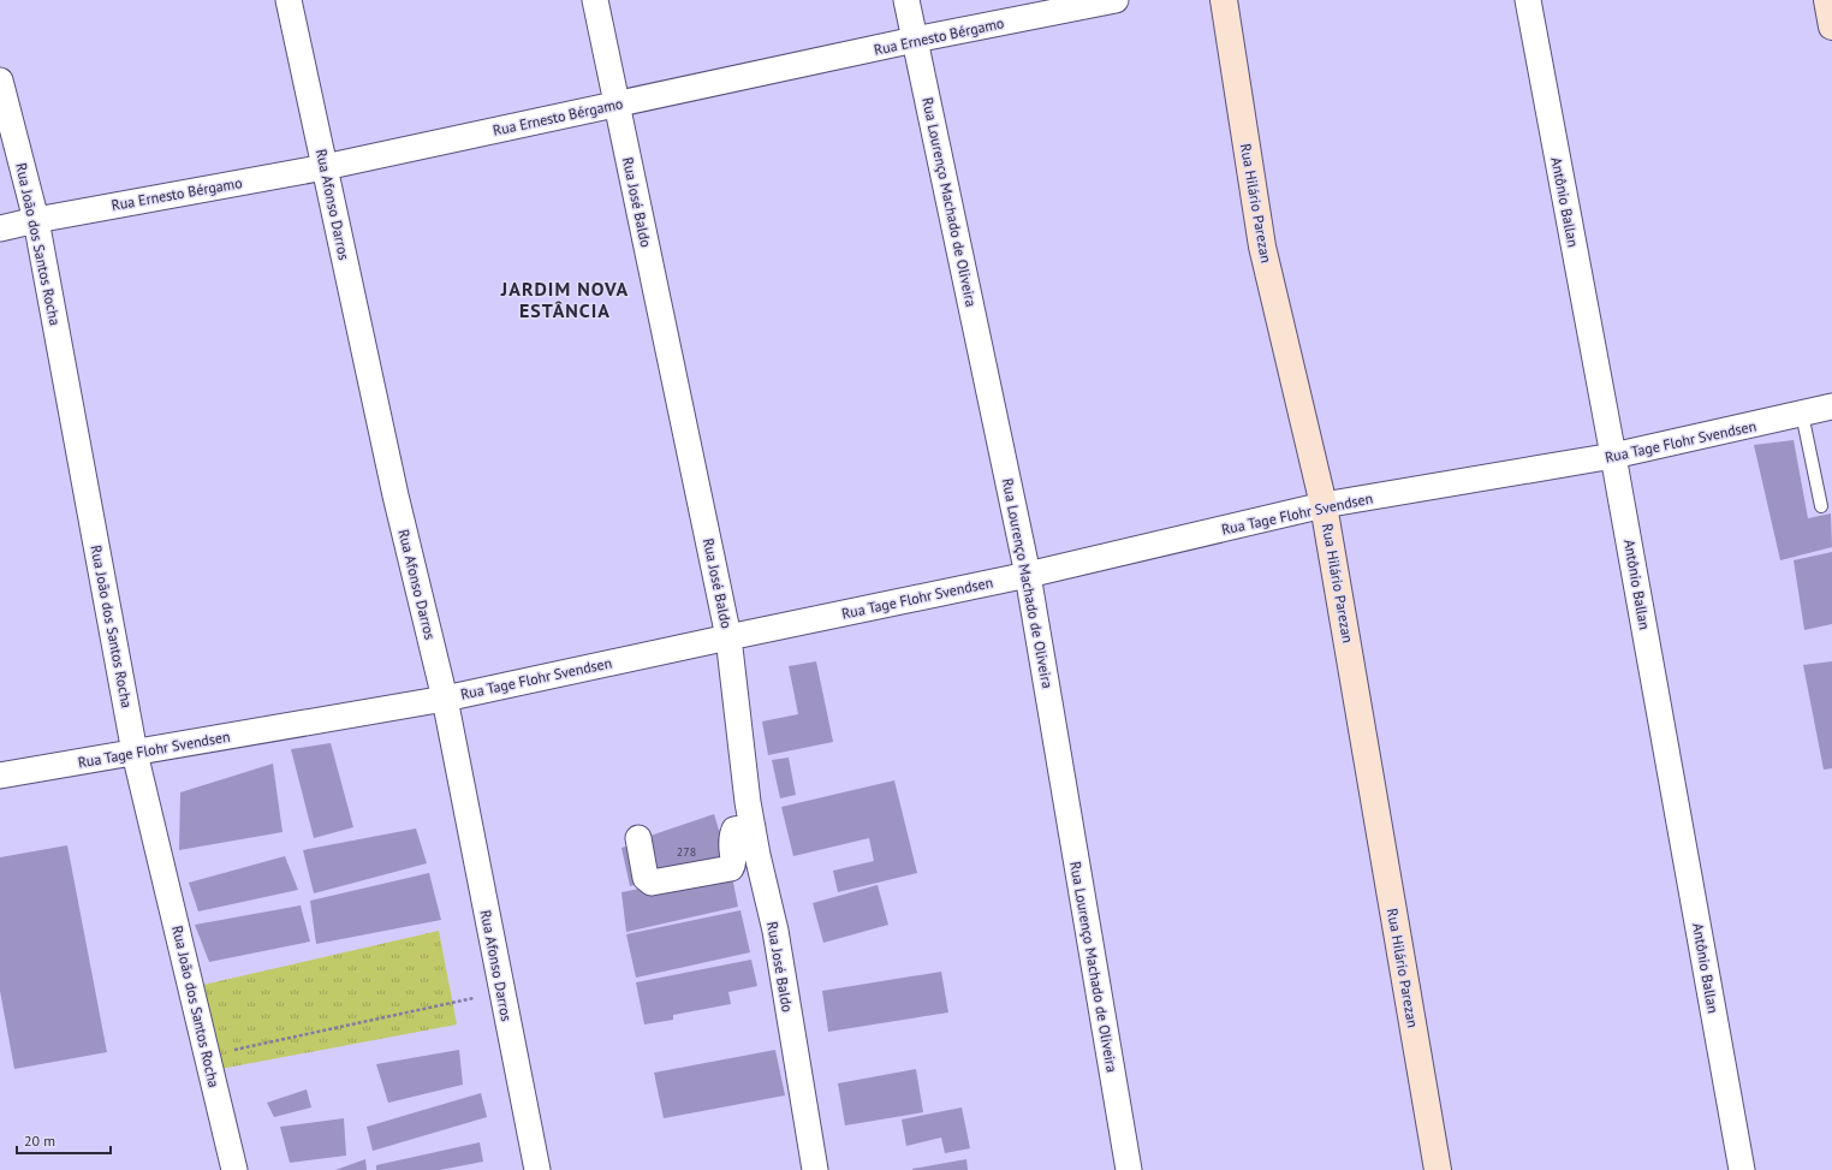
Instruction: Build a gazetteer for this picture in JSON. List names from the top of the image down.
{
  "streets": {
    "street": [
      "Rua Ernesto Bérgamo",
      "Rua José Baldo",
      "Rua Lourenço Machado de Oliveira",
      "Antônio Ballan",
      "Rua Hilário Parezan",
      "Rua Afonso Darros",
      "Rua João dos Santos Rocha",
      "Rua Tage Flohr Svendsen"
    ]
  },
  "crossings": [
    ["Rua Ernesto Bérgamo", "Rua José Baldo"],
    ["Rua Ernesto Bérgamo", "Rua Lourenço Machado de Oliveira"],
    ["Rua Ernesto Bérgamo", "Rua Afonso Darros"],
    ["Rua Ernesto Bérgamo", "Rua João dos Santos Rocha"],
    ["Rua José Baldo", "Rua Tage Flohr Svendsen"],
    ["Rua Lourenço Machado de Oliveira", "Rua Tage Flohr Svendsen"],
    ["Antônio Ballan", "Rua Tage Flohr Svendsen"],
    ["Rua Hilário Parezan", "Rua Tage Flohr Svendsen"],
    ["Rua Afonso Darros", "Rua Tage Flohr Svendsen"],
    ["Rua João dos Santos Rocha", "Rua Tage Flohr Svendsen"]
  ],
  "districts": ["JARDIM NOVA ESTÂNCIA"],
  "house_numbers": ["278"],
  "scale_bar": "20 m"
}
